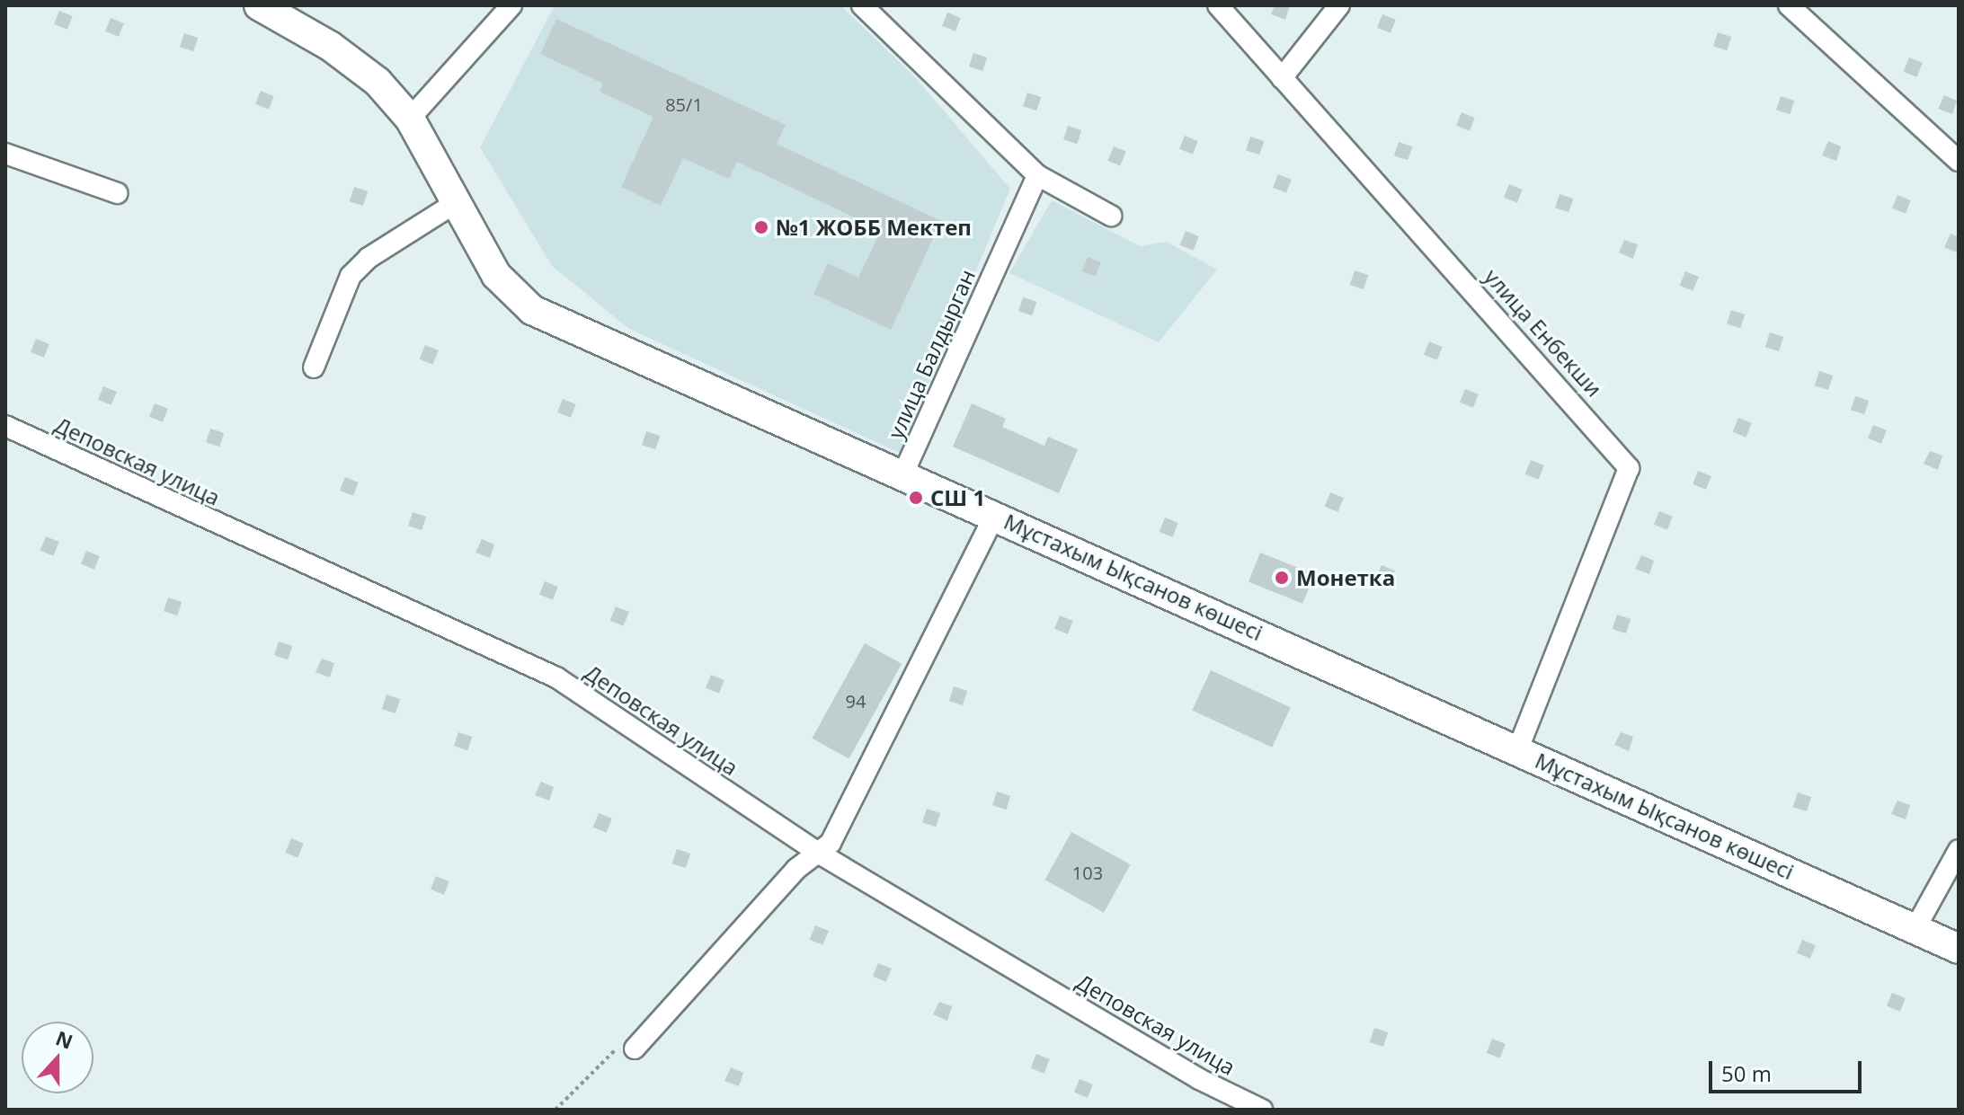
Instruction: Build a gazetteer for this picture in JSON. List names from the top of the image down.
{
  "streets": {
    "main road": ["Мұстахым Ықсанов көшесі"],
    "street": ["улица Енбекши", "улица Балдырган", "Деповская улица"]
  },
  "crossings": [
    ["улица Енбекши", "Мұстахым Ықсанов көшесі"],
    ["улица Балдырган", "Мұстахым Ықсанов көшесі"]
  ],
  "places": ["№1 ЖОББ Мектеп", "СШ 1", "Монетка"],
  "house_numbers": ["85/1", "94", "103"],
  "scale_bar": "50 m",
  "north": "top"
}
